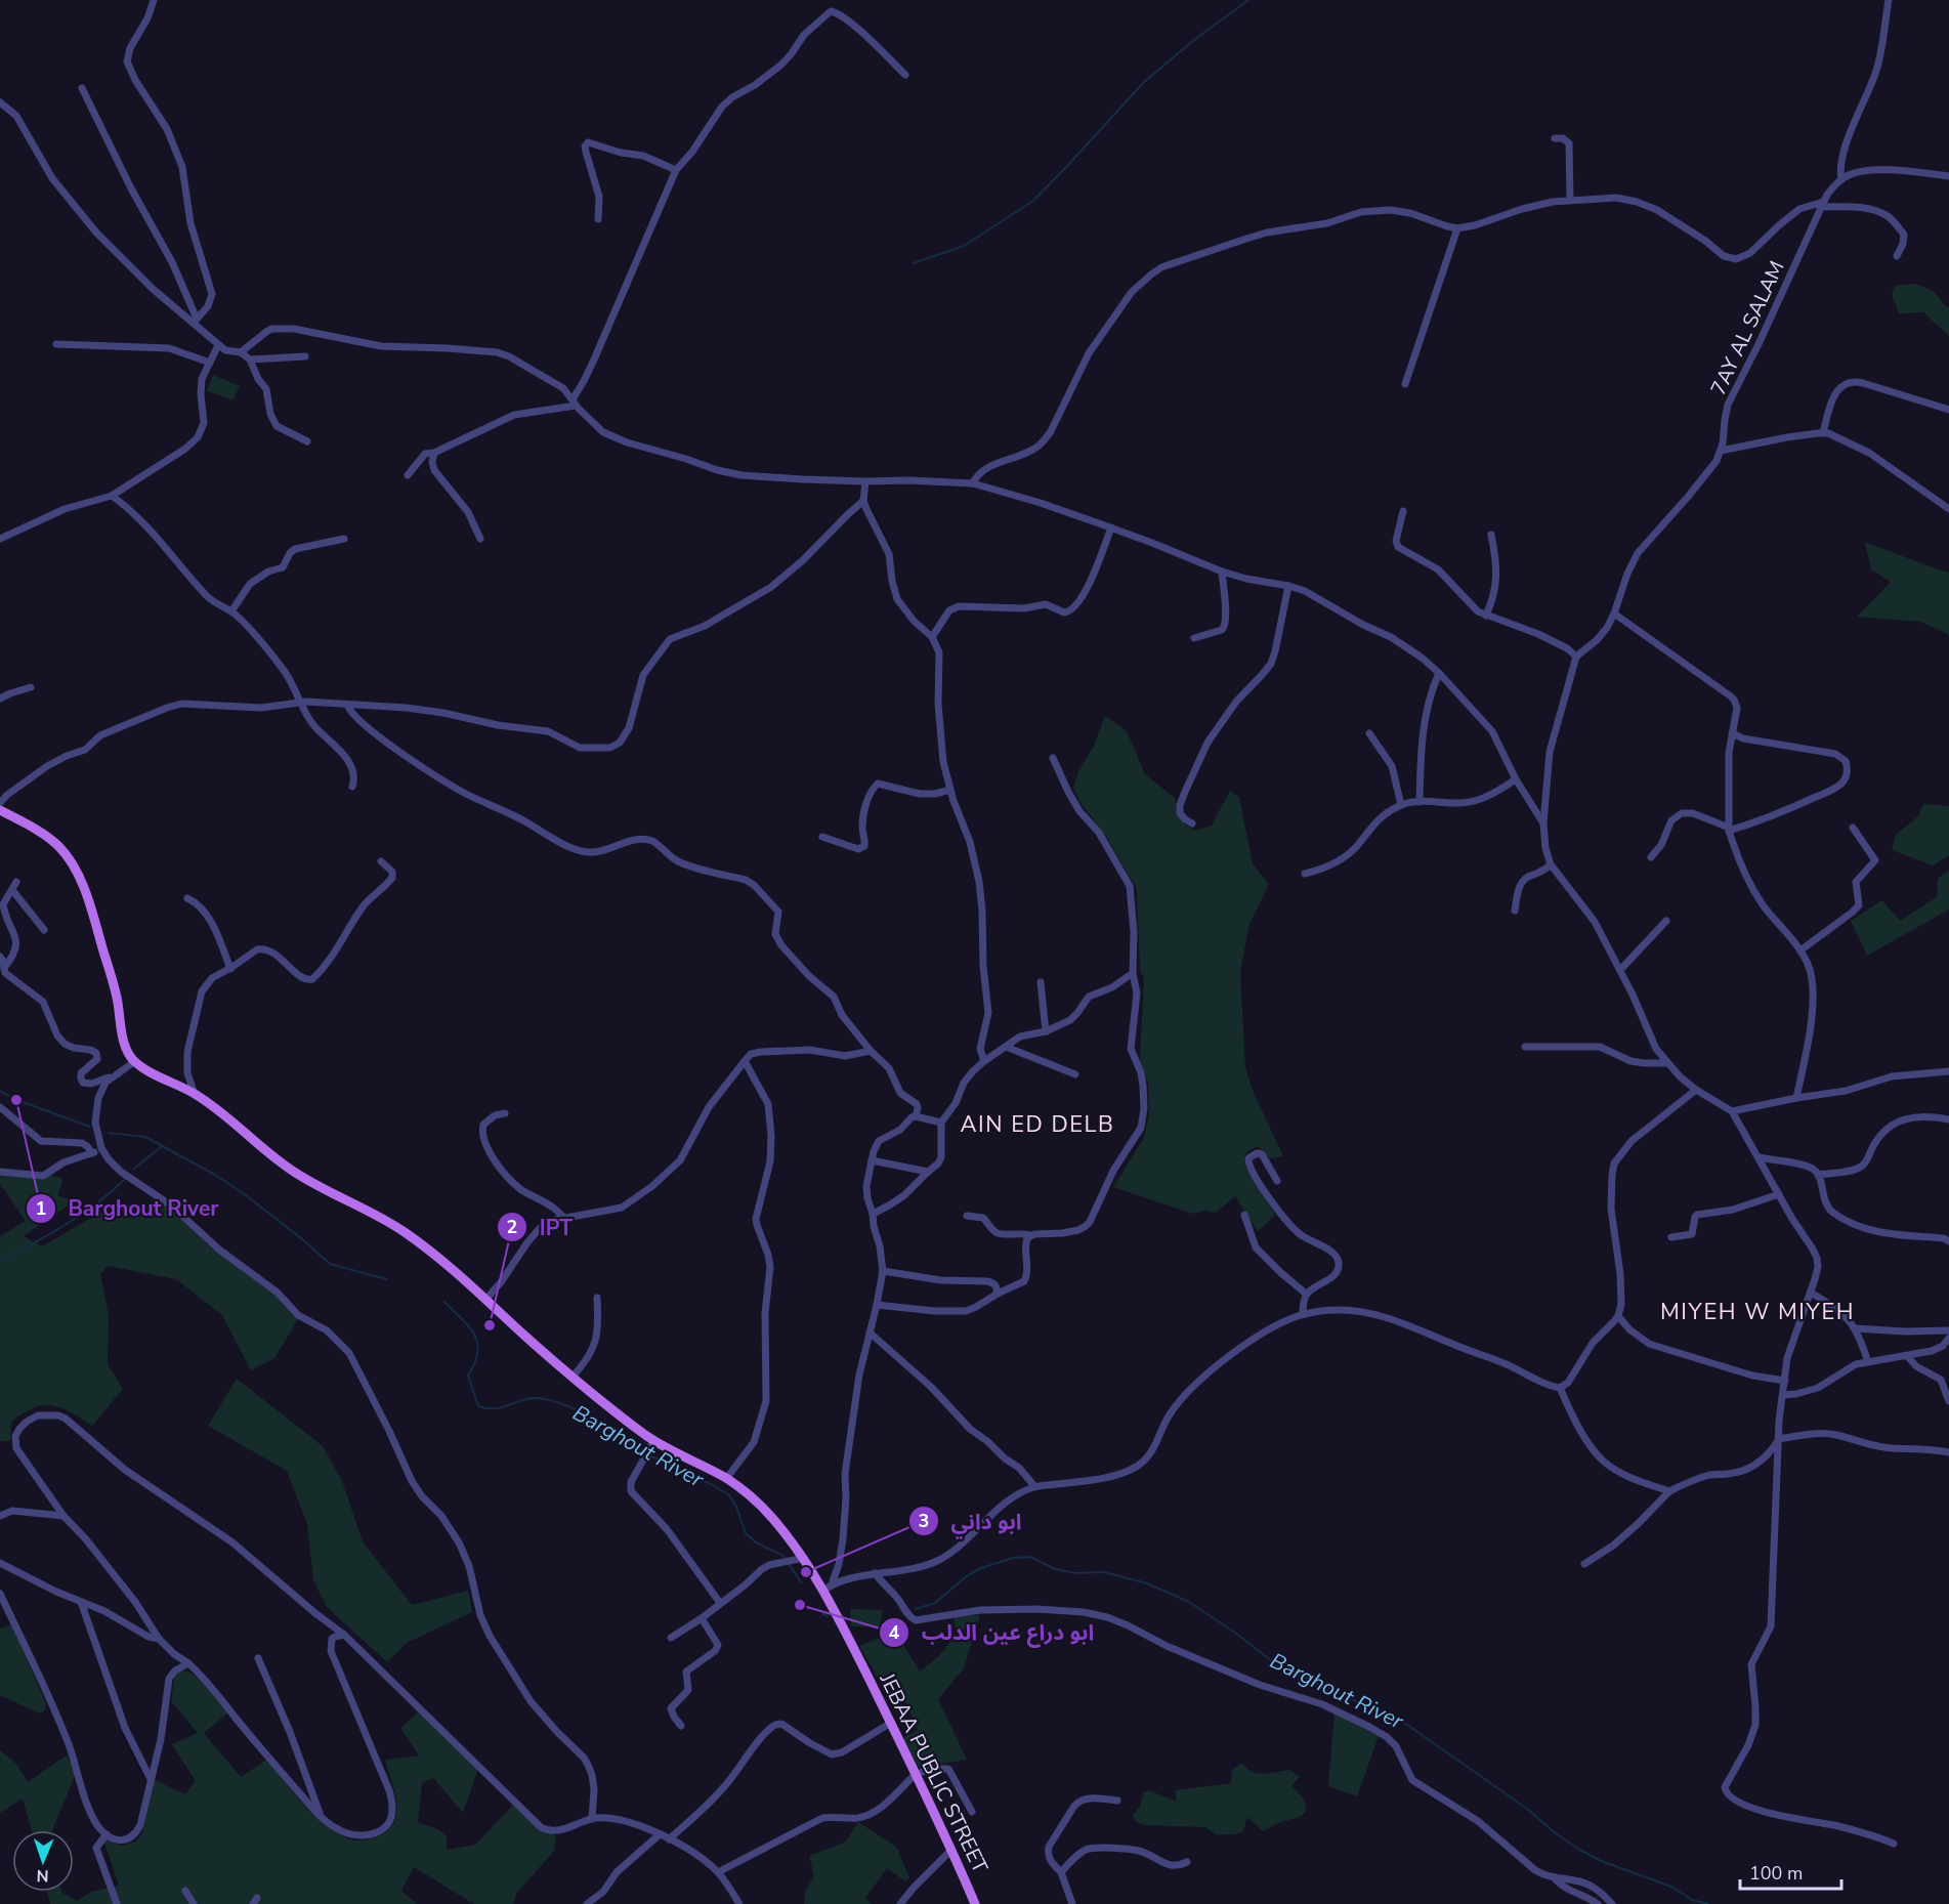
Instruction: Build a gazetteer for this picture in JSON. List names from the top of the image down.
{
  "streets": {
    "main road": ["JEBAA PUBLIC STREET"],
    "street": ["7AY AL SALAM"]
  },
  "districts": ["AIN ED DELB", "MIYEH W MIYEH"],
  "water": ["Barghout River"],
  "places": [
    "Barghout River",
    "IPT",
    "ابو داني",
    "ابو دراع عين الدلب"
  ],
  "scale_bar": "100 m",
  "north": "bottom"
}
